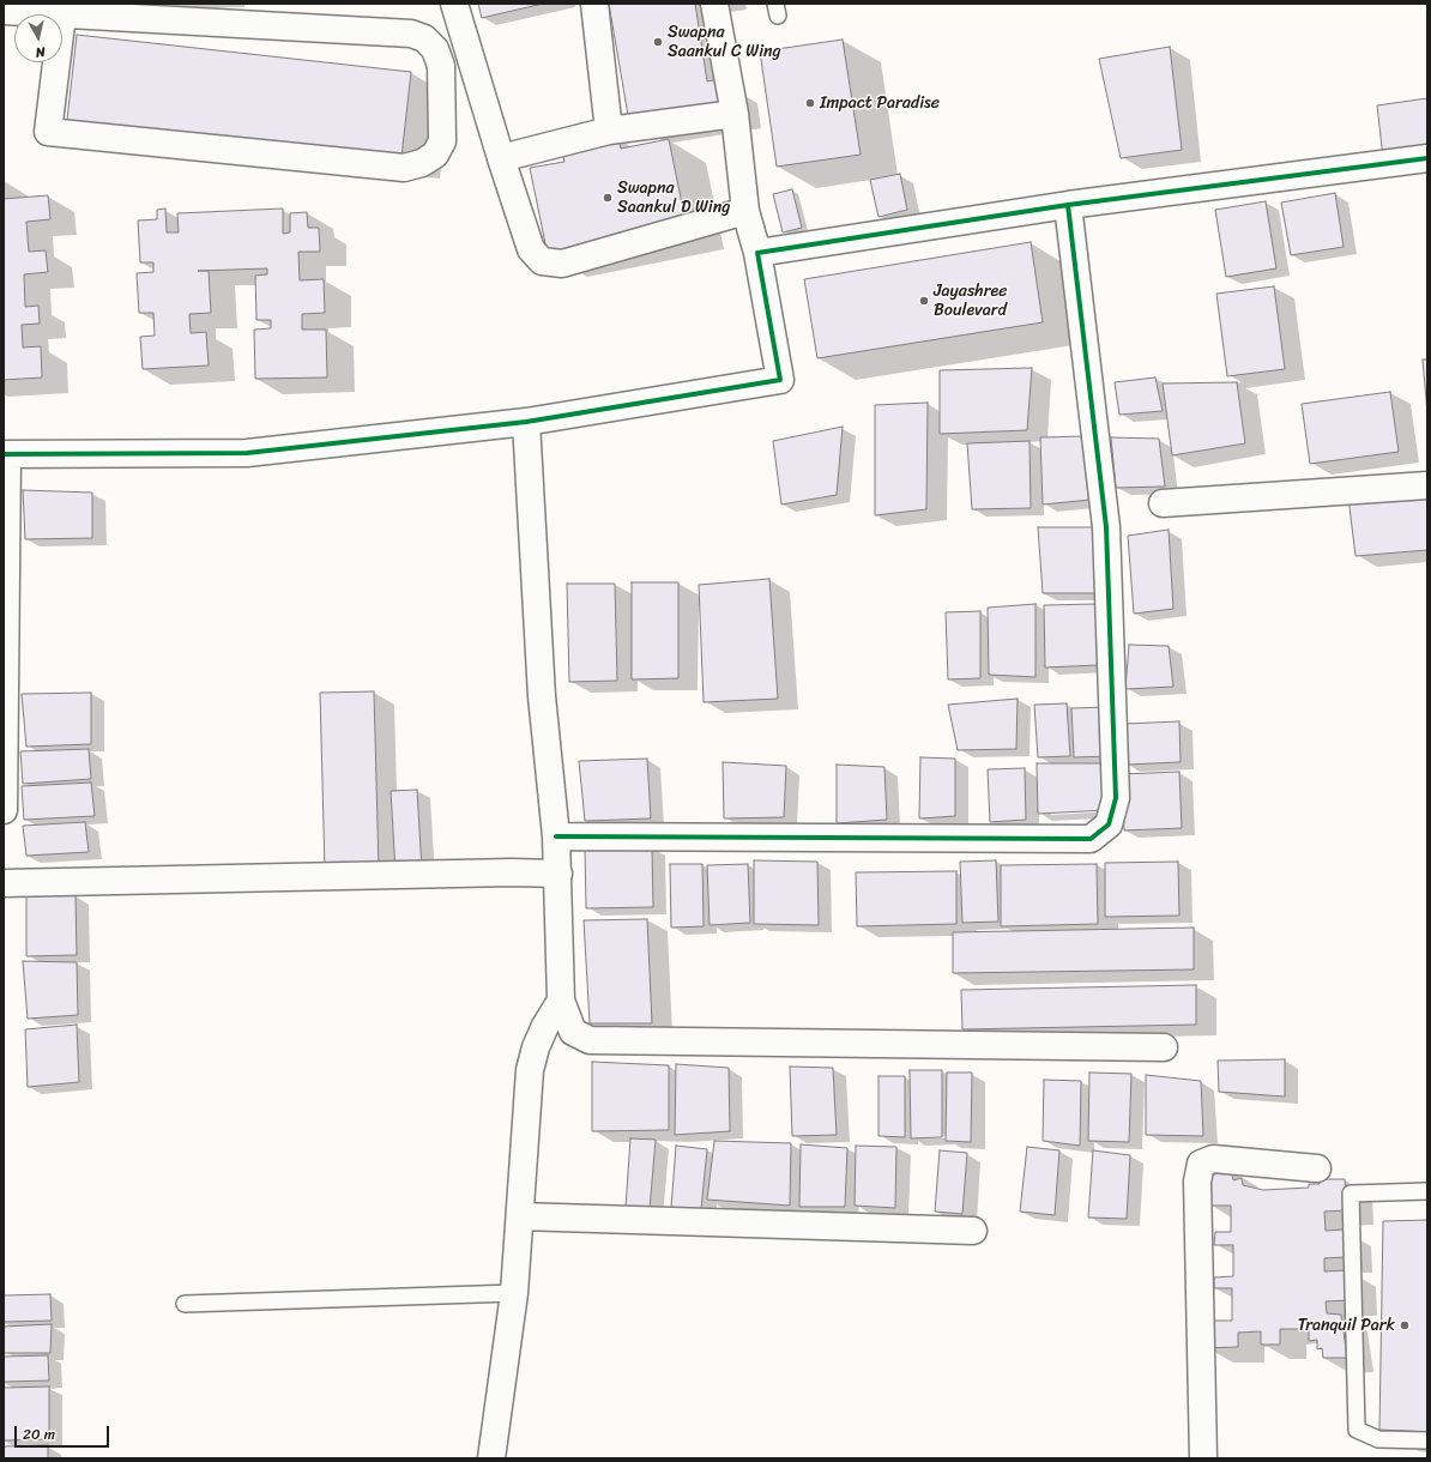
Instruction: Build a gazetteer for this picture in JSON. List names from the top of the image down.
{
  "places": [
    "Swapna Saankul C Wing",
    "Impact Paradise",
    "Swapna Saankul D Wing",
    "Jayashree Boulevard",
    "Tranquil Park"
  ],
  "scale_bar": "20 m",
  "north": "bottom"
}
